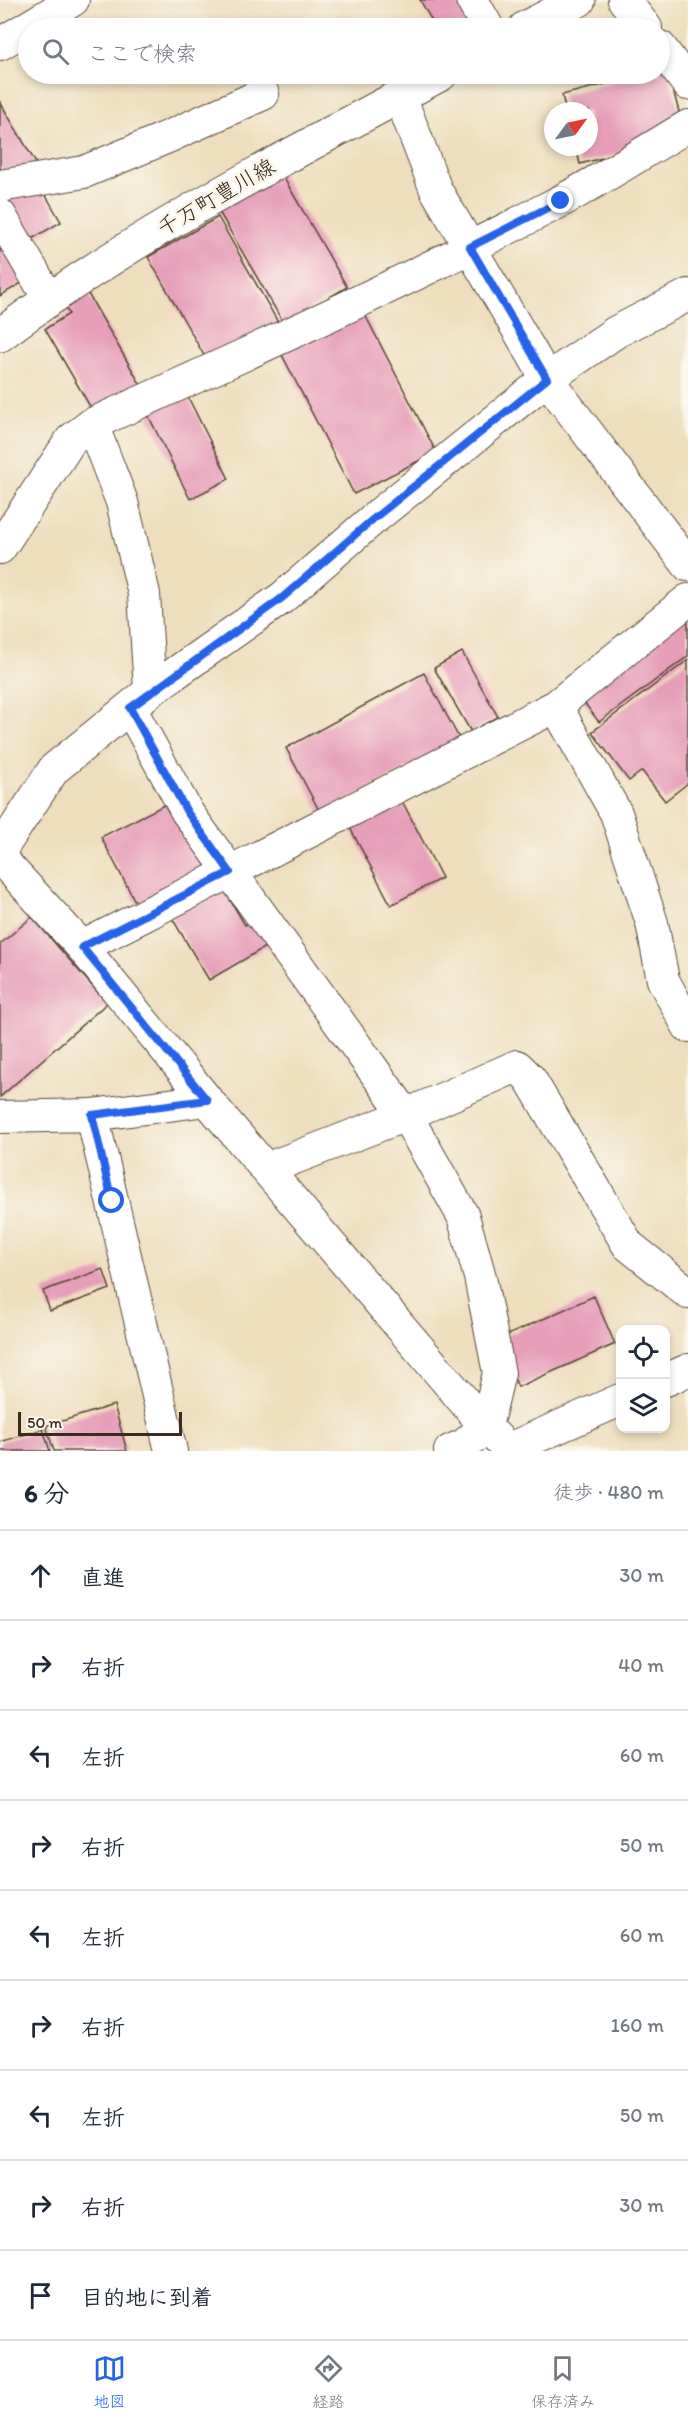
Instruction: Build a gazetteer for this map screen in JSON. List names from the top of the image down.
{
  "streets": {
    "main road": ["千万町豊川線"]
  },
  "scale_bar": "50 m",
  "north": "top right",
  "page": {
    "search": "ここで検索",
    "scale": "50 m",
    "heading": ["6 分", "徒歩 · 480 m"],
    "list": [
      ["直進", "30 m"],
      ["右折", "40 m"],
      ["左折", "60 m"],
      ["右折", "50 m"],
      ["左折", "60 m"],
      ["右折", "160 m"],
      ["左折", "50 m"],
      ["右折", "30 m"],
      "目的地に到着"
    ],
    "nav": ["地図", "経路", "保存済み"]
  }
}
